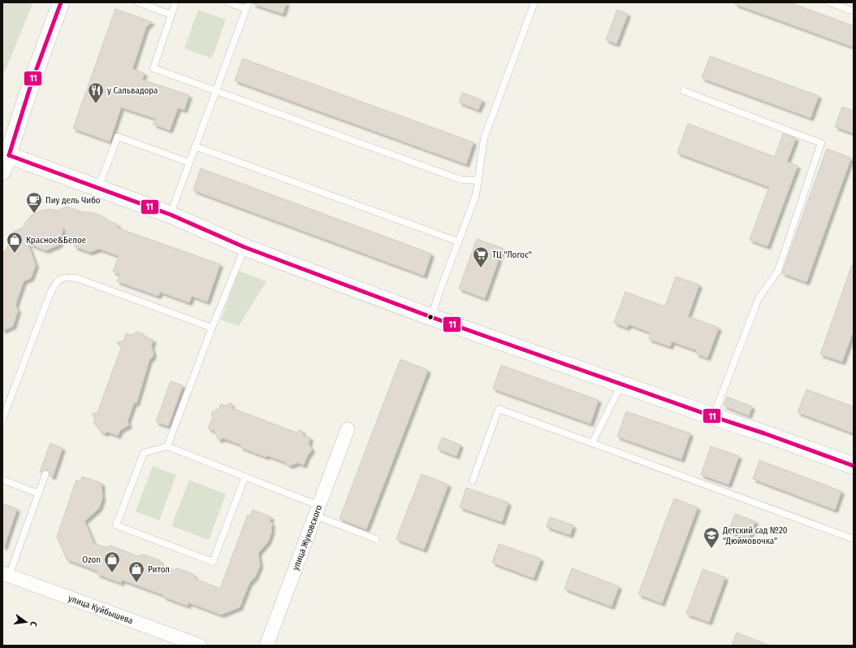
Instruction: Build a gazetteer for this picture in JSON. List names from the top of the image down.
{
  "streets": {
    "street": ["улица Жуковского", "улица Куйбышева"]
  },
  "places": {
    "restaurant": ["у Сальвадора"],
    "cafe": ["Пиу дель Чибо"],
    "shop": ["Красное&Белое", "Ozon", "Ритол"],
    "supermarket": ["ТЦ \"Логос\""],
    "school or university": ["Детский сад №20 \"Дюймовочка\""]
  },
  "lines": ["transit line 11"],
  "north": "right"
}
